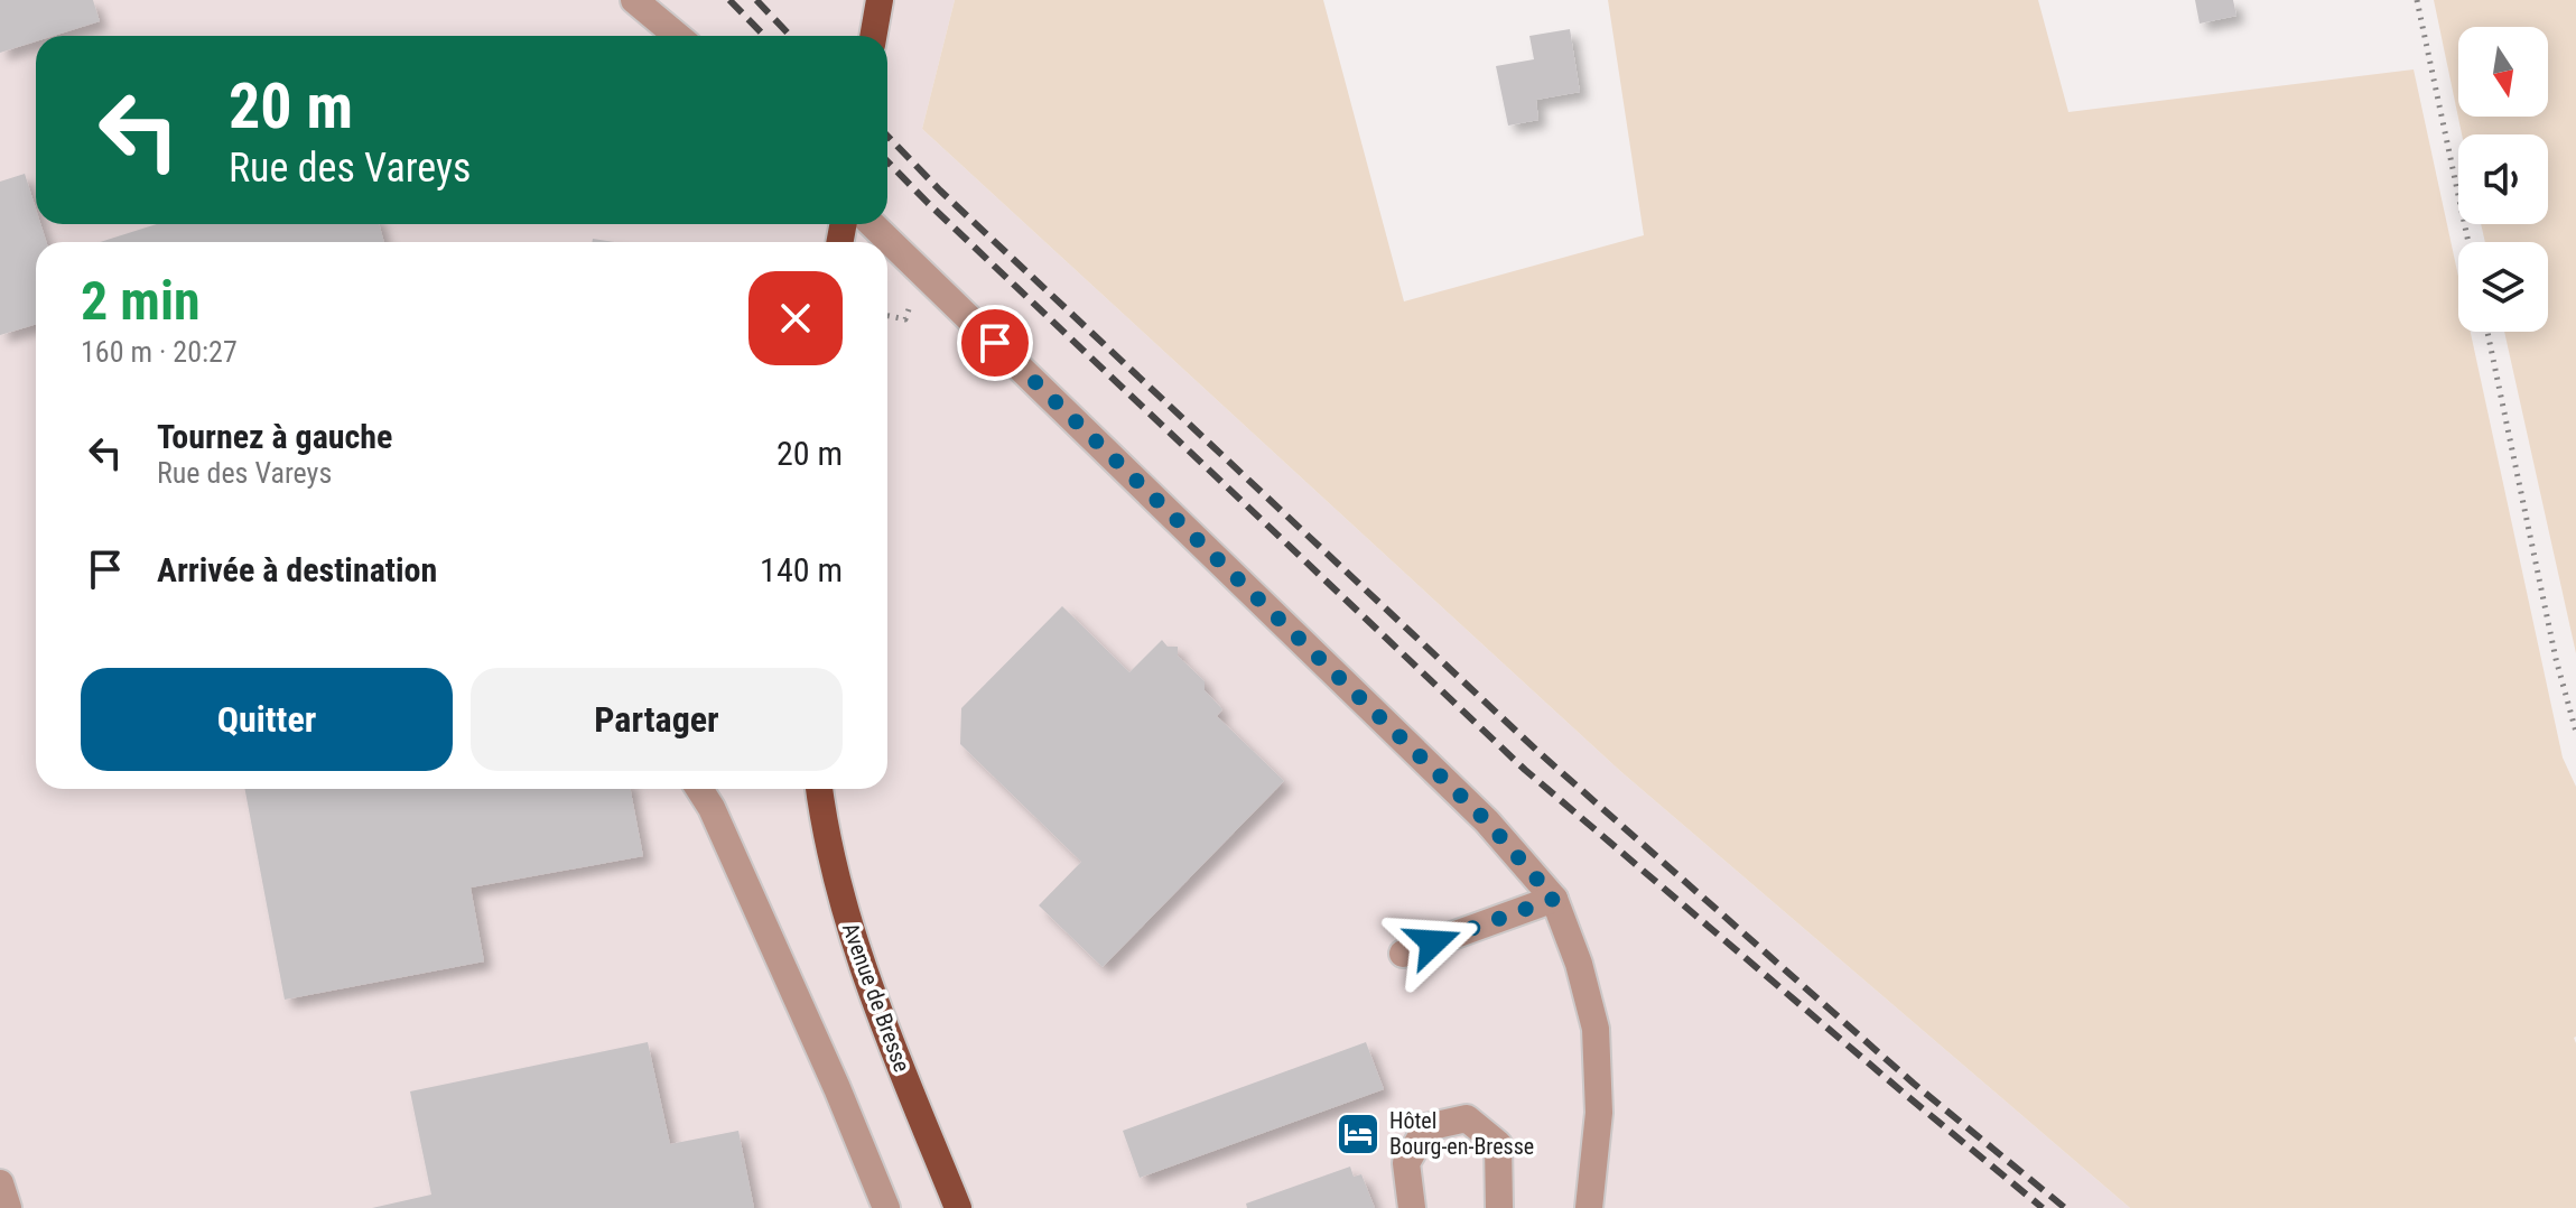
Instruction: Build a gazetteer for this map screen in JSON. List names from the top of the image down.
{
  "streets": {
    "main road": ["Avenue de Bresse"]
  },
  "places": {
    "hotel": ["Hôtel Bourg-en-Bresse"]
  },
  "north": "bottom",
  "page": {
    "turn": ["20 m", "Rue des Vareys"],
    "heading": ["2 min", "160 m · 20:27"],
    "list": [
      {
        "name": "Tournez à gauche",
        "note": "Rue des Vareys",
        "value": "20 m"
      },
      {
        "name": "Arrivée à destination",
        "value": "140 m"
      }
    ],
    "buttons": ["Quitter", "Partager"]
  }
}
